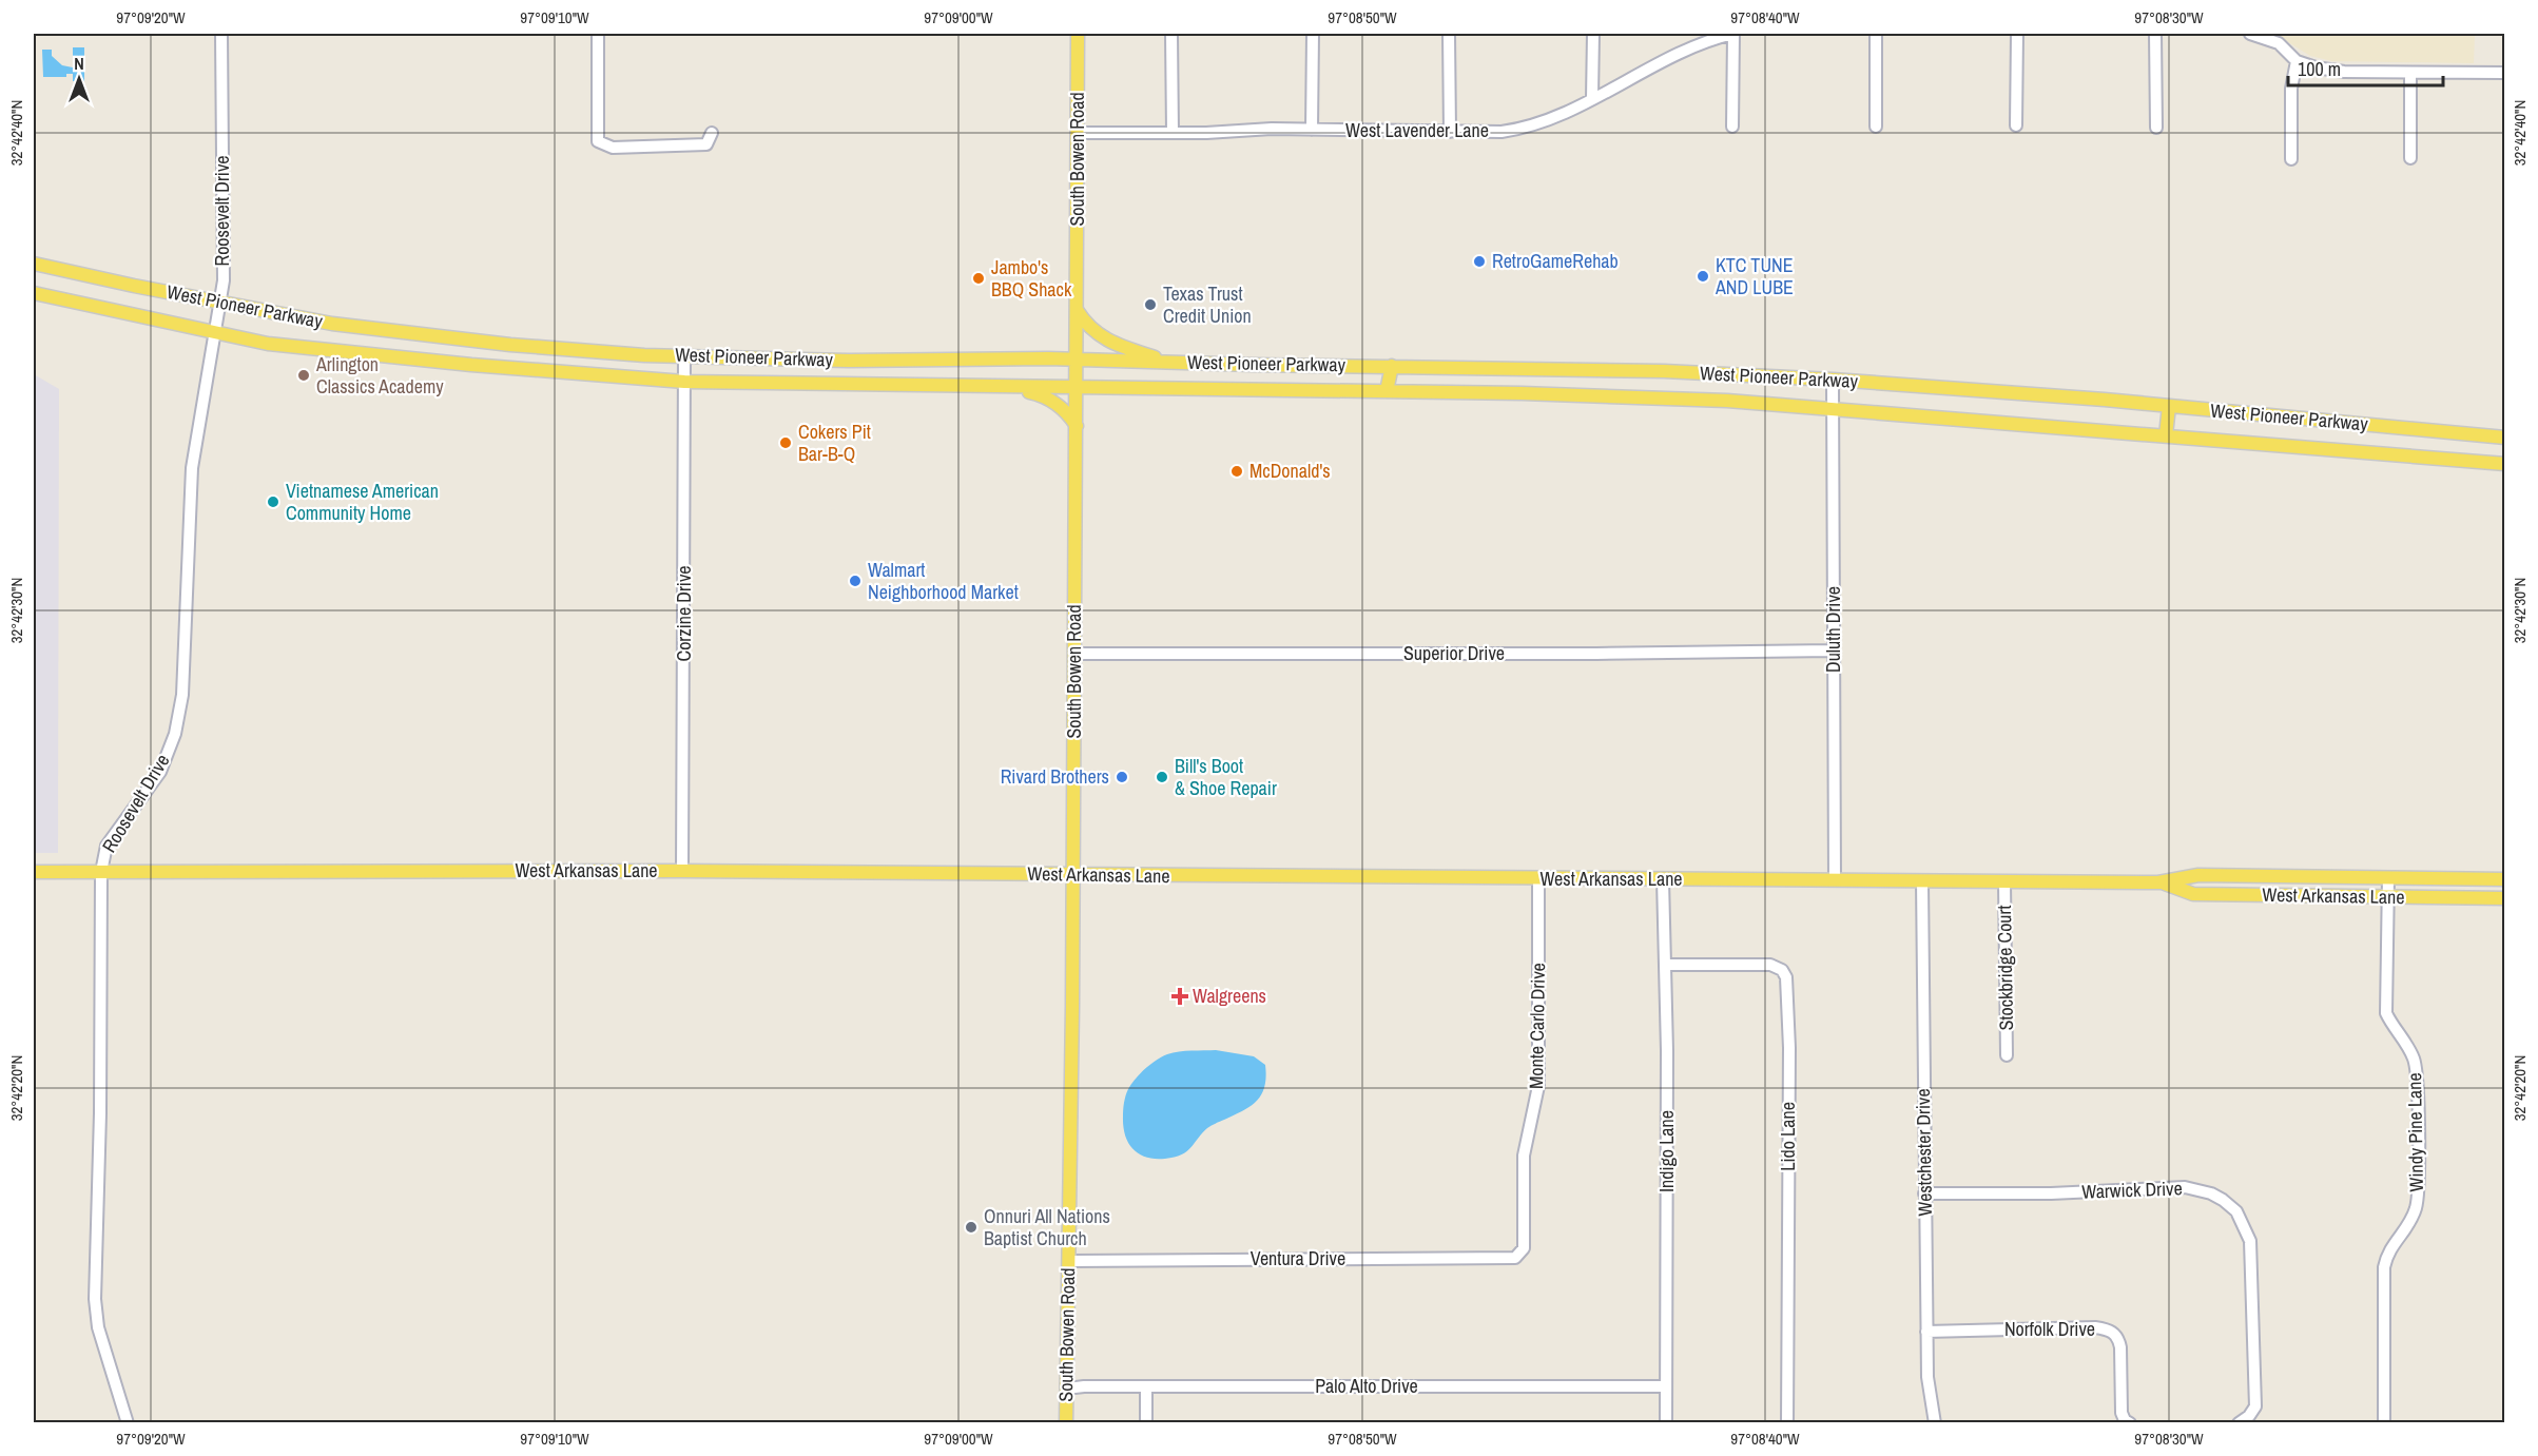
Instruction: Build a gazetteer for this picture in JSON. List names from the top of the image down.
{
  "streets": {
    "main road": ["South Bowen Road", "West Pioneer Parkway", "West Arkansas Lane"],
    "street": [
      "West Lavender Lane",
      "Roosevelt Drive",
      "Corzine Drive",
      "Duluth Drive",
      "Superior Drive",
      "Stockbridge Court",
      "Monte Carlo Drive",
      "Windy Pine Lane",
      "Lido Lane",
      "Indigo Lane",
      "Westchester Drive",
      "Warwick Drive",
      "Ventura Drive",
      "Norfolk Drive",
      "Palo Alto Drive"
    ]
  },
  "crossings": [
    ["West Lavender Lane", "South Bowen Road"],
    ["South Bowen Road", "West Pioneer Parkway"],
    ["South Bowen Road", "Superior Drive"],
    ["South Bowen Road", "West Arkansas Lane"],
    ["South Bowen Road", "Ventura Drive"],
    ["South Bowen Road", "Palo Alto Drive"],
    ["Roosevelt Drive", "West Pioneer Parkway"],
    ["Roosevelt Drive", "West Arkansas Lane"],
    ["West Pioneer Parkway", "Corzine Drive"],
    ["West Pioneer Parkway", "Duluth Drive"],
    ["Corzine Drive", "West Arkansas Lane"],
    ["Duluth Drive", "Superior Drive"],
    ["Duluth Drive", "West Arkansas Lane"],
    ["West Arkansas Lane", "Stockbridge Court"],
    ["West Arkansas Lane", "Monte Carlo Drive"],
    ["West Arkansas Lane", "Windy Pine Lane"],
    ["West Arkansas Lane", "Indigo Lane"],
    ["West Arkansas Lane", "Westchester Drive"],
    ["Monte Carlo Drive", "Ventura Drive"],
    ["Lido Lane", "Indigo Lane"],
    ["Indigo Lane", "Palo Alto Drive"],
    ["Westchester Drive", "Warwick Drive"],
    ["Westchester Drive", "Norfolk Drive"]
  ],
  "places": {
    "other": [
      "RetroGameRehab",
      "KTC TUNE AND LUBE",
      "Jambo's BBQ Shack",
      "Texas Trust Credit Union",
      "Arlington Classics Academy",
      "Cokers Pit Bar-B-Q",
      "McDonald's",
      "Vietnamese American Community Home",
      "Walmart Neighborhood Market",
      "Rivard Brothers",
      "Bill's Boot & Shoe Repair",
      "Onnuri All Nations Baptist Church"
    ],
    "health": ["Walgreens"]
  },
  "scale_bar": "100 m",
  "north": "top",
  "coordinates": [
    "97°09'20\"W",
    "97°09'10\"W",
    "97°09'00\"W",
    "97°08'50\"W",
    "97°08'40\"W",
    "97°08'30\"W",
    "32°42'40\"N",
    "32°42'30\"N",
    "32°42'20\"N"
  ]
}
